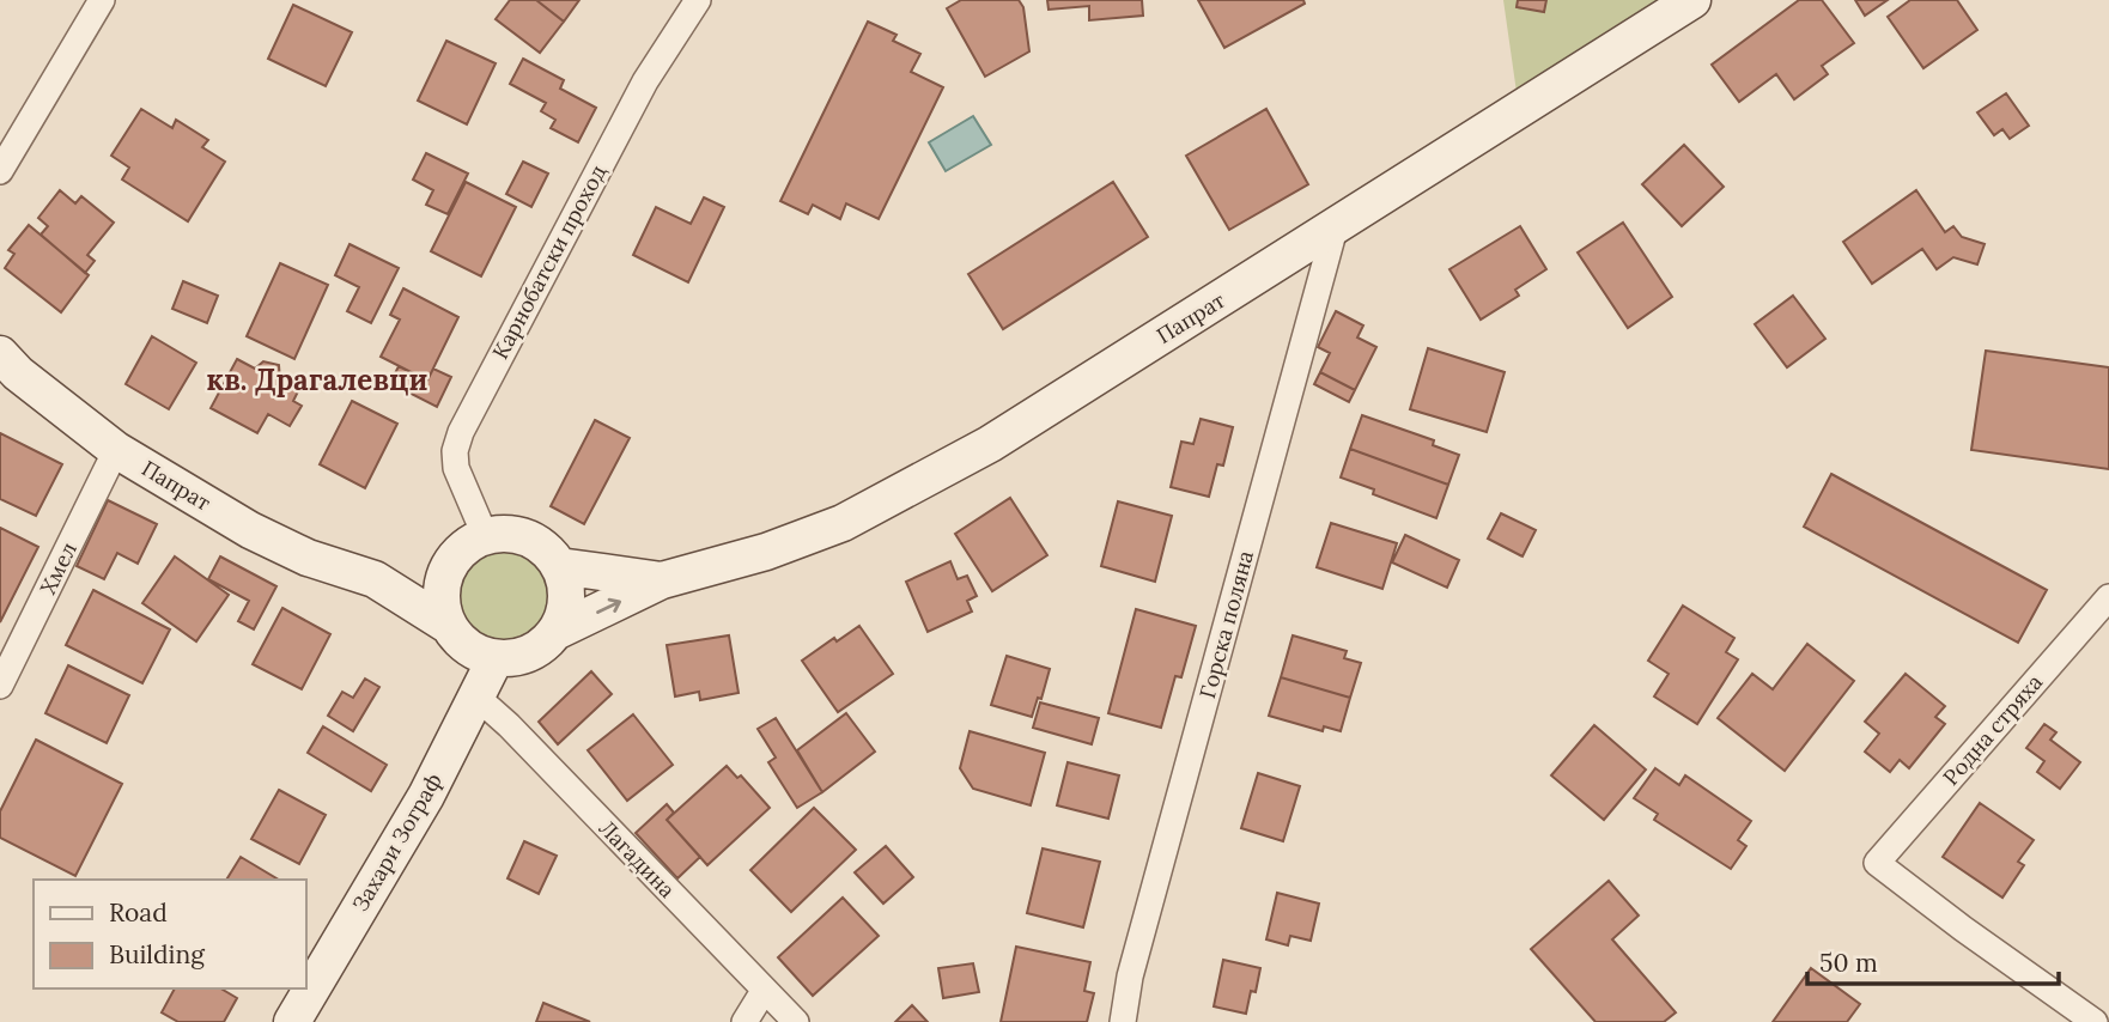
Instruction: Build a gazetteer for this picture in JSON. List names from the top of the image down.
{
  "streets": {
    "main road": ["Папрат", "Захари Зограф"],
    "street": [
      "Карнобатски проход",
      "Хмел",
      "Горска поляна",
      "Родна стряха",
      "Лагадина"
    ]
  },
  "crossings": [
    ["Карнобатски проход", "Папрат"],
    ["Карнобатски проход", "Захари Зограф"],
    ["Папрат", "Хмел"],
    ["Папрат", "Горска поляна"],
    ["Папрат", "Захари Зограф"],
    ["Захари Зограф", "Лагадина"]
  ],
  "districts": ["кв. Драгалевци"],
  "legend": ["Road", "Building"],
  "scale_bar": "50 m"
}
